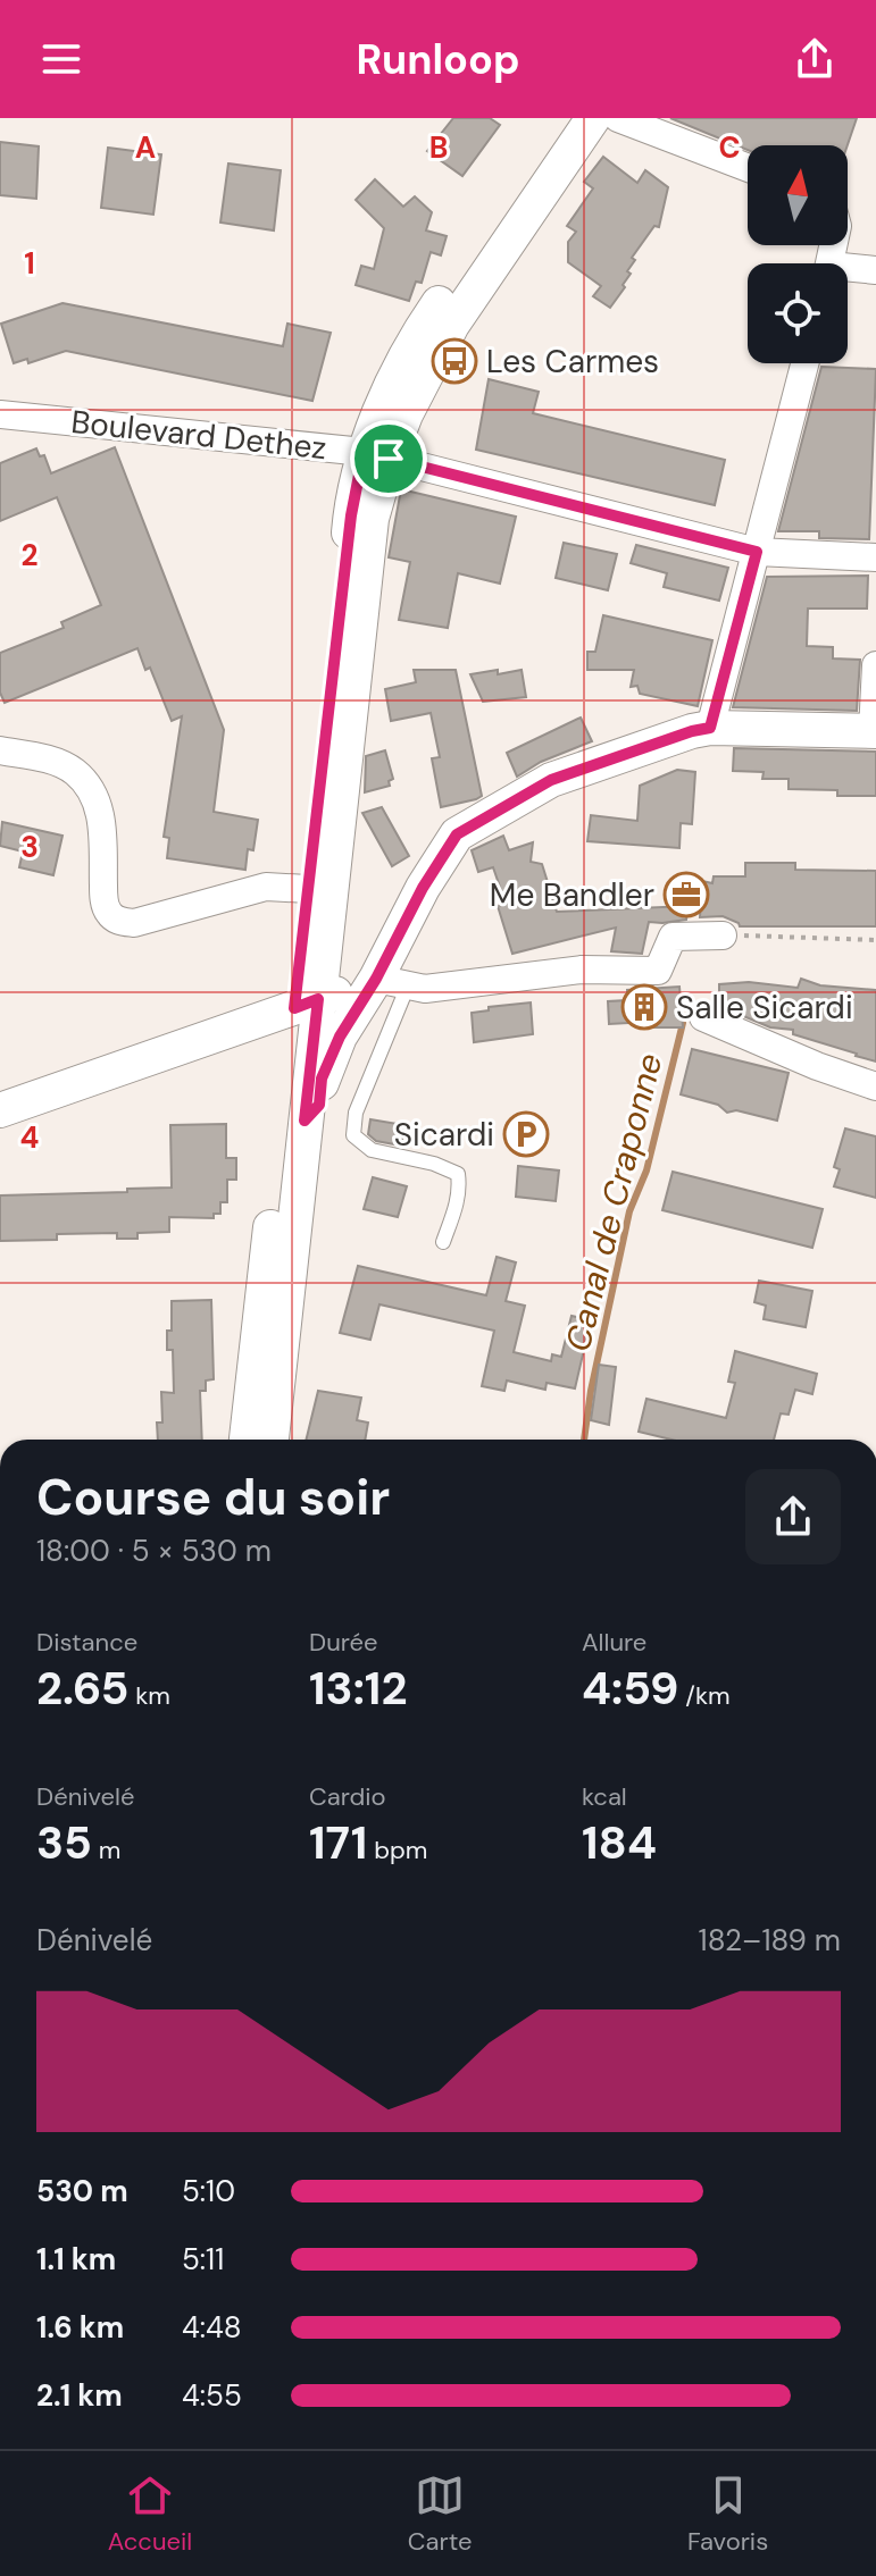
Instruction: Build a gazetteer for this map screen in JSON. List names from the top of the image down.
{
  "streets": {
    "street": ["Boulevard Dethez"]
  },
  "water": ["Canal de Craponne"],
  "places": {
    "bus stop": ["Les Carmes"],
    "office": ["Me Bandler"],
    "building": ["Salle Sicardi"],
    "parking": ["Sicardi"]
  },
  "north": "top",
  "page": {
    "header": "Runloop",
    "heading": ["Course du soir", "18:00 · 5 × 530 m"],
    "stats": [
      ["Distance", "2.65 km"],
      ["Durée", "13:12"],
      ["Allure", "4:59 /km"],
      ["Dénivelé", "35 m"],
      ["Cardio", "171 bpm"],
      ["kcal", "184"]
    ],
    "chart": ["Dénivelé", "182–189 m"],
    "list": [
      {
        "name": "530 m",
        "note": "5:10"
      },
      {
        "name": "1.1 km",
        "note": "5:11"
      },
      {
        "name": "1.6 km",
        "note": "4:48"
      },
      {
        "name": "2.1 km",
        "note": "4:55"
      }
    ],
    "tabs": ["Accueil", "Carte", "Favoris"]
  },
  "grid": {
    "columns": ["A", "B", "C"],
    "rows": [
      "1",
      "2",
      "3",
      "4"
    ]
  }
}
